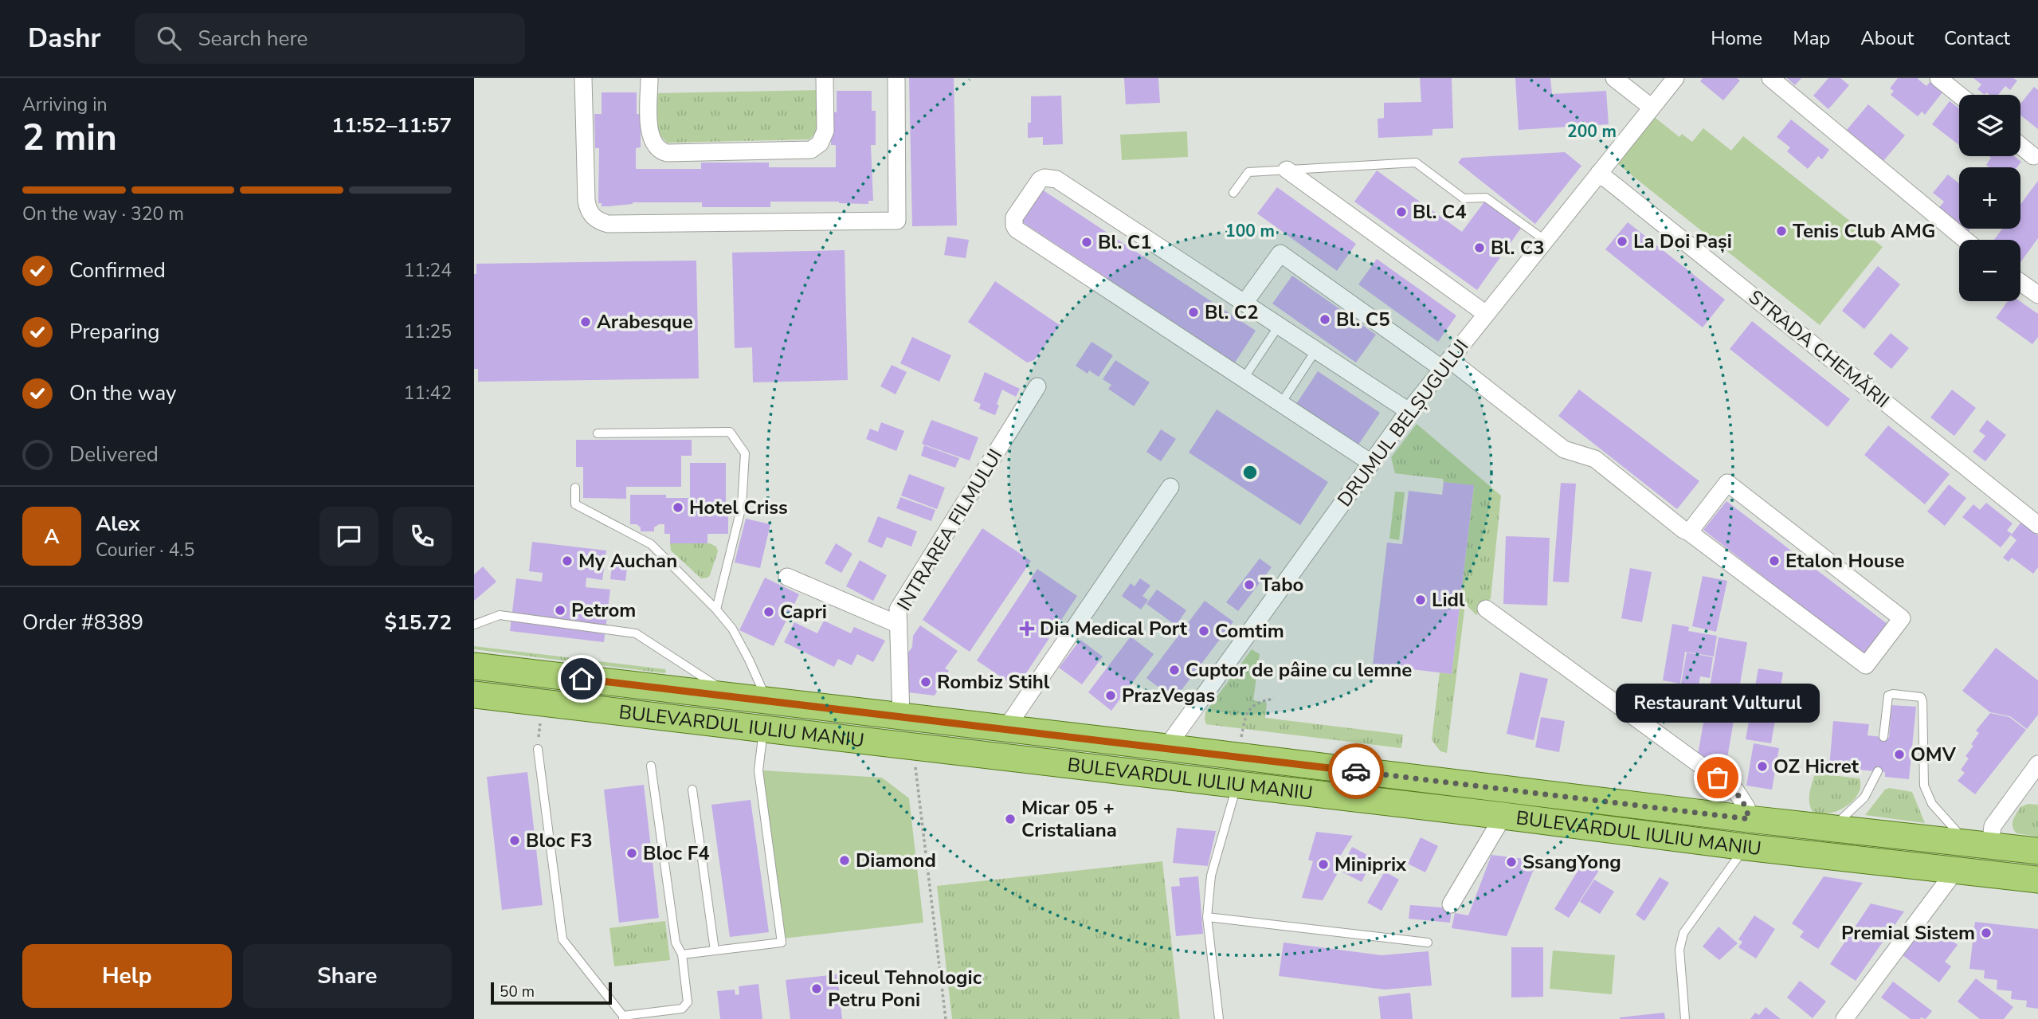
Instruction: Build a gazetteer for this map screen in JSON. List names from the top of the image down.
{
  "streets": {
    "main road": ["BULEVARDUL IULIU MANIU"],
    "street": ["STRADA CHEMĂRII", "DRUMUL BELȘUGULUI", "INTRAREA FILMULUI"]
  },
  "crossings": [
    ["STRADA CHEMĂRII", "DRUMUL BELȘUGULUI"],
    ["DRUMUL BELȘUGULUI", "BULEVARDUL IULIU MANIU"],
    ["INTRAREA FILMULUI", "BULEVARDUL IULIU MANIU"]
  ],
  "places": {
    "other": [
      "Bl. C4",
      "Tenis Club AMG",
      "La Doi Pași",
      "Bl. C1",
      "Bl. C3",
      "Bl. C2",
      "Bl. C5",
      "Arabesque",
      "Hotel Criss",
      "My Auchan",
      "Etalon House",
      "Tabo",
      "Lidl",
      "Petrom",
      "Capri",
      "Comtim",
      "Cuptor de pâine cu lemne",
      "Rombiz Stihl",
      "PrazVegas",
      "OMV",
      "OZ Hicret",
      "Restaurant Vulturul",
      "Micar 05 + Cristaliana",
      "Bloc F3",
      "Bloc F4",
      "Diamond",
      "SsangYong",
      "Miniprix",
      "Premial Sistem",
      "Liceul Tehnologic Petru Poni"
    ],
    "health": ["Dia Medical Port"]
  },
  "scale_bar": "50 m",
  "page": {
    "header": "Dashr",
    "search": "Search here",
    "nav": [
      "Home",
      "Map",
      "About",
      "Contact"
    ],
    "heading": ["2 min", "Arriving in", "11:52–11:57"],
    "panel": [
      "Alex",
      "Courier · 4.5",
      "Order #8389",
      "$15.72"
    ],
    "map_buttons": ["+", "−"],
    "bar": "On the way · 320 m",
    "list": [
      ["Confirmed", "11:24"],
      ["Preparing", "11:25"],
      ["On the way", "11:42"],
      "Delivered"
    ],
    "round": "A",
    "bubble": "Restaurant Vulturul",
    "buttons": ["Help", "Share"],
    "scale": "50 m"
  },
  "rings": ["200 m", "100 m"]
}
